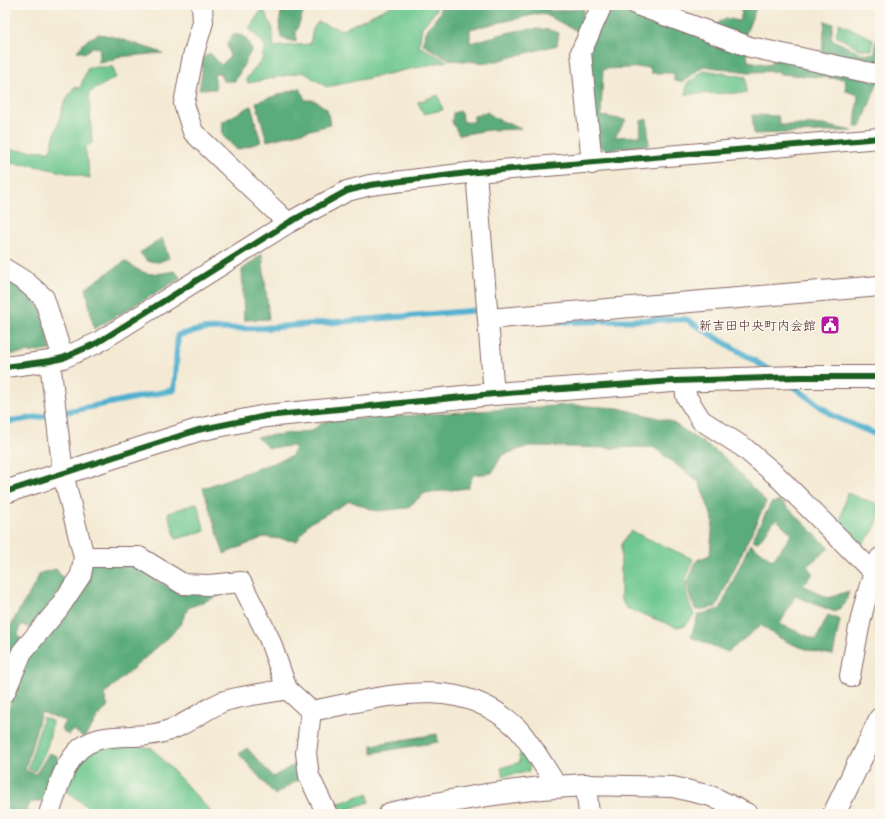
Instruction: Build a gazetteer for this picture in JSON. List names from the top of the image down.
{
  "places": {
    "public building": ["新吉田中央町内会館"]
  }
}
